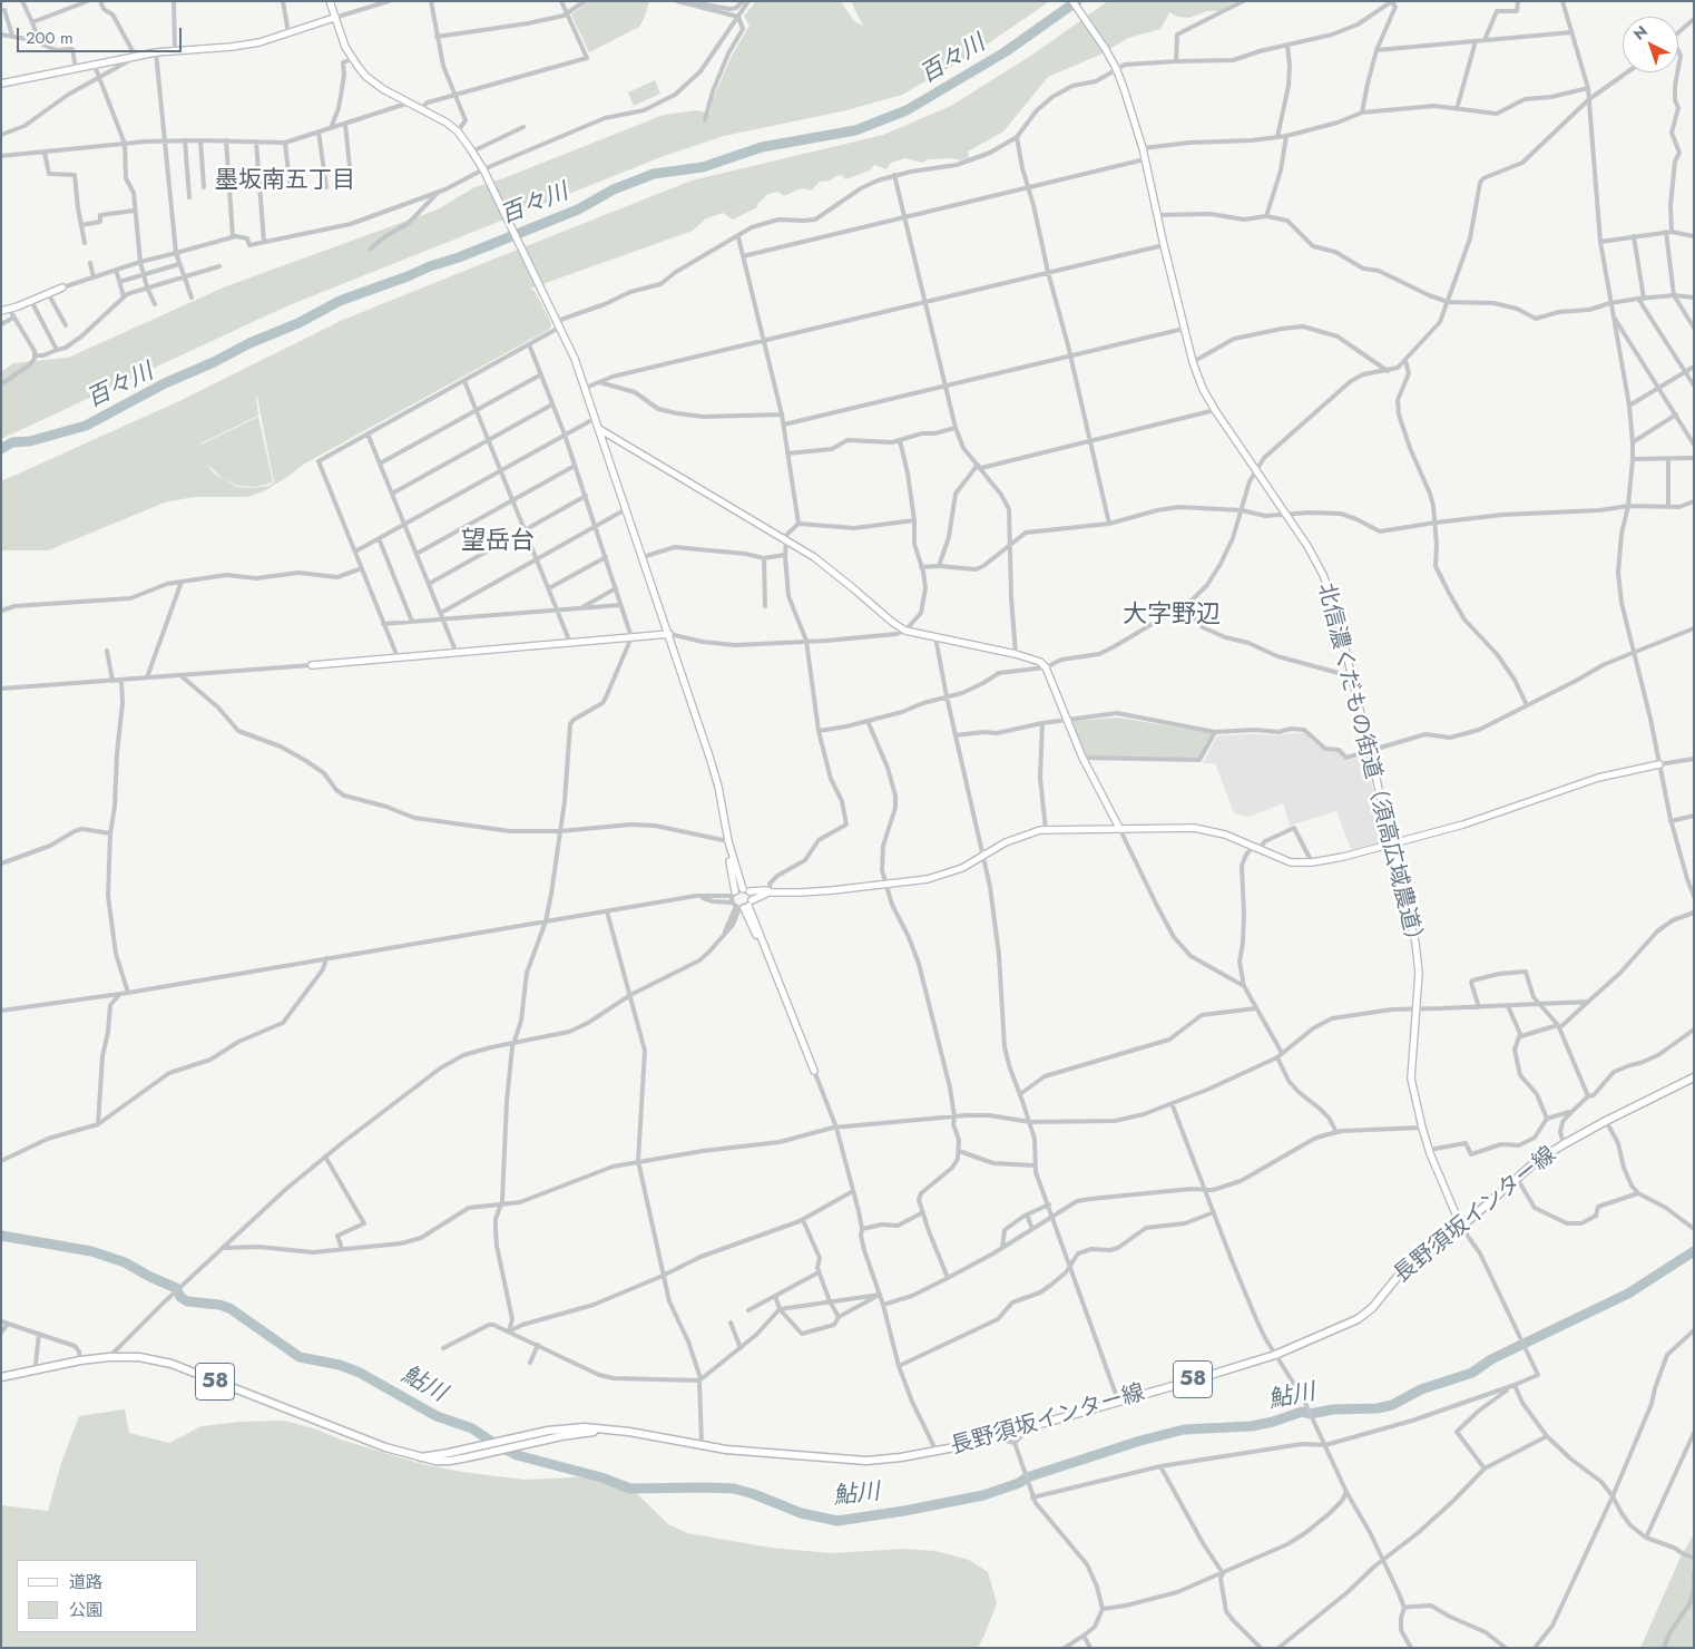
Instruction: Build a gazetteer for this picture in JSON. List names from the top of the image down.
{
  "streets": {
    "main road": ["長野須坂インター線", "58"],
    "street": ["北信濃くだもの街道（須高広域農道）"]
  },
  "crossings": [
    ["北信濃くだもの街道（須高広域農道）", "長野須坂インター線"]
  ],
  "districts": ["墨坂南五丁目", "望岳台", "大字野辺"],
  "water": ["百々川", "鮎川"],
  "legend": ["道路", "公園"],
  "scale_bar": "200 m",
  "north": "top left"
}
